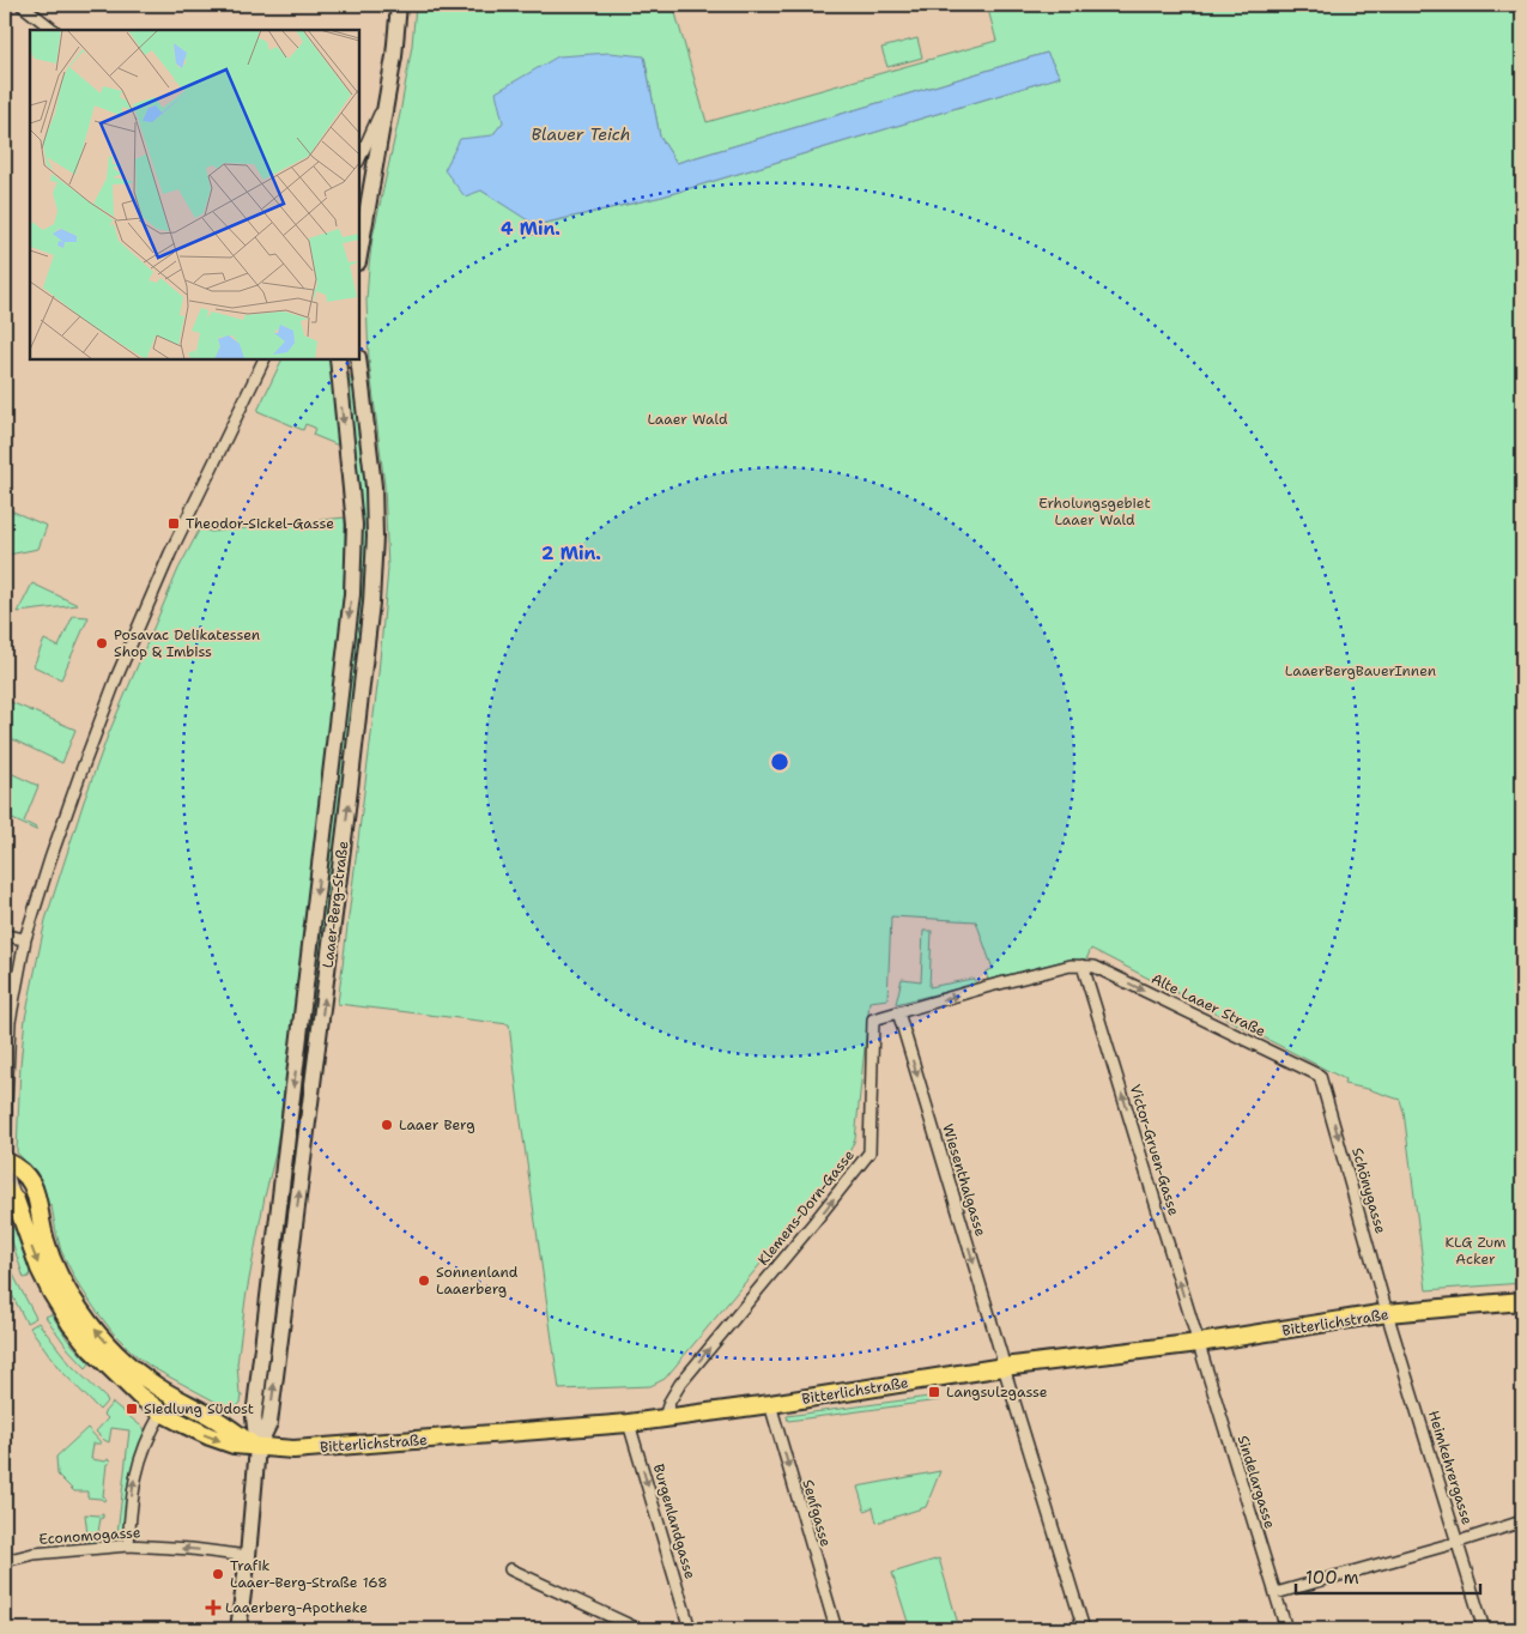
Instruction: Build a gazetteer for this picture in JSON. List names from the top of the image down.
{
  "streets": {
    "main road": ["Laaer-Berg-Straße", "Bitterlichstraße"],
    "street": [
      "Alte Laaer Straße",
      "Victor-Gruen-Gasse",
      "Wiesenthalgasse",
      "Schönygasse",
      "Klemens-Dorn-Gasse",
      "Heimkehrergasse",
      "Sindelargasse",
      "Senfgasse",
      "Burgenlandgasse",
      "Economogasse"
    ]
  },
  "crossings": [
    ["Laaer-Berg-Straße", "Bitterlichstraße"],
    ["Laaer-Berg-Straße", "Economogasse"],
    ["Alte Laaer Straße", "Victor-Gruen-Gasse"],
    ["Alte Laaer Straße", "Schönygasse"],
    ["Alte Laaer Straße", "Klemens-Dorn-Gasse"],
    ["Victor-Gruen-Gasse", "Klemens-Dorn-Gasse"],
    ["Victor-Gruen-Gasse", "Bitterlichstraße"],
    ["Victor-Gruen-Gasse", "Sindelargasse"],
    ["Wiesenthalgasse", "Klemens-Dorn-Gasse"],
    ["Wiesenthalgasse", "Bitterlichstraße"],
    ["Schönygasse", "Bitterlichstraße"],
    ["Schönygasse", "Heimkehrergasse"],
    ["Klemens-Dorn-Gasse", "Bitterlichstraße"],
    ["Bitterlichstraße", "Heimkehrergasse"],
    ["Bitterlichstraße", "Sindelargasse"],
    ["Bitterlichstraße", "Senfgasse"],
    ["Bitterlichstraße", "Burgenlandgasse"]
  ],
  "one_way": [
    "Alte Laaer Straße",
    "Victor-Gruen-Gasse",
    "Wiesenthalgasse",
    "Schönygasse",
    "Klemens-Dorn-Gasse",
    "Senfgasse",
    "Burgenlandgasse",
    "Economogasse"
  ],
  "water": ["Blauer Teich"],
  "parks": [
    "Laaer Wald",
    "Erholungsgebiet Laaer Wald",
    "LaaerBergBauerInnen",
    "KLG Zum Acker"
  ],
  "places": {
    "transit": ["Theodor-Sickel-Gasse", "Langsulzgasse", "Siedlung Südost"],
    "other": [
      "Posavac Delikatessen Shop & Imbiss",
      "Laaer Berg",
      "Sonnenland Laaerberg",
      "Trafik Laaer-Berg-Straße 168"
    ],
    "health": ["Laaerberg-Apotheke"]
  },
  "scale_bar": "100 m",
  "rings": ["4 Min.", "2 Min."]
}
